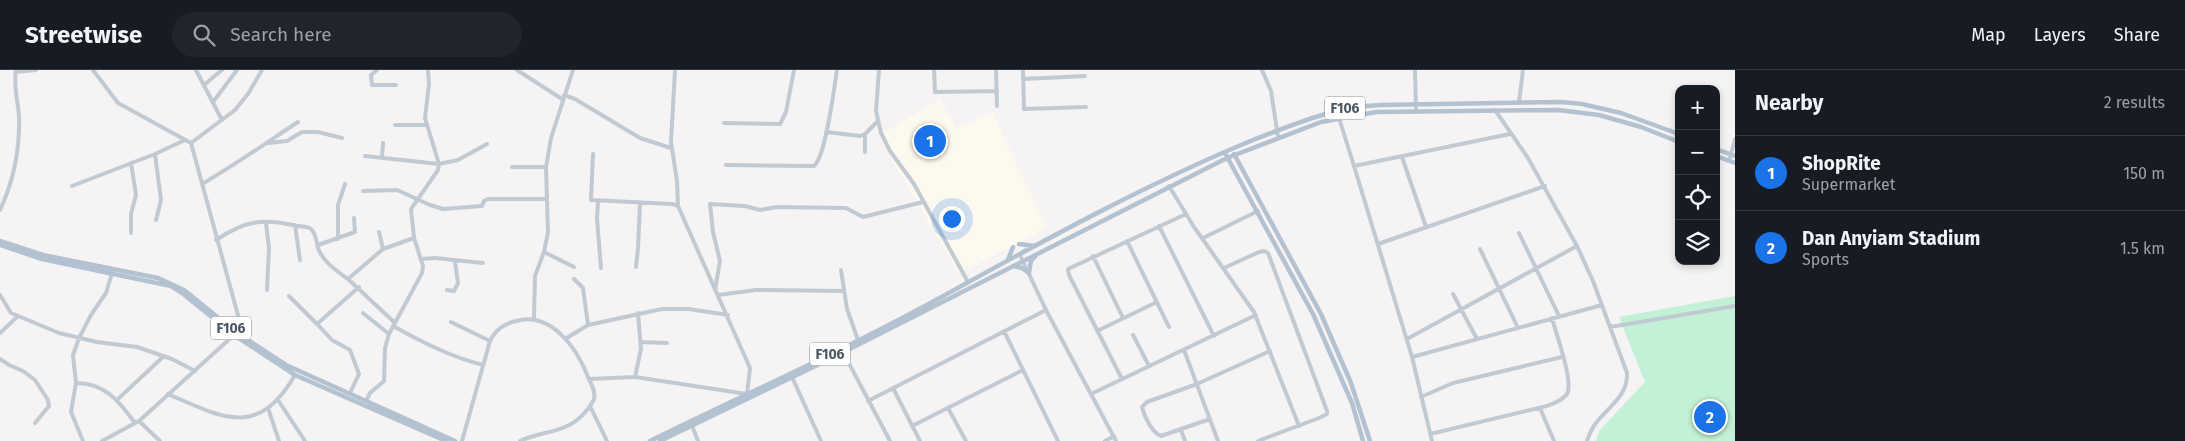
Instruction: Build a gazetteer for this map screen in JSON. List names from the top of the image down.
{
  "streets": {
    "main road": ["F106"]
  },
  "page": {
    "header": "Streetwise",
    "search": "Search here",
    "nav": ["Map", "Layers", "Share"],
    "heading": ["Nearby", "2 results"],
    "map_buttons": ["+", "−"],
    "pins": ["1", "2"],
    "list": [
      {
        "mark": "1",
        "name": "ShopRite",
        "note": "Supermarket",
        "value": "150 m"
      },
      {
        "mark": "2",
        "name": "Dan Anyiam Stadium",
        "note": "Sports",
        "value": "1.5 km"
      }
    ]
  }
}
